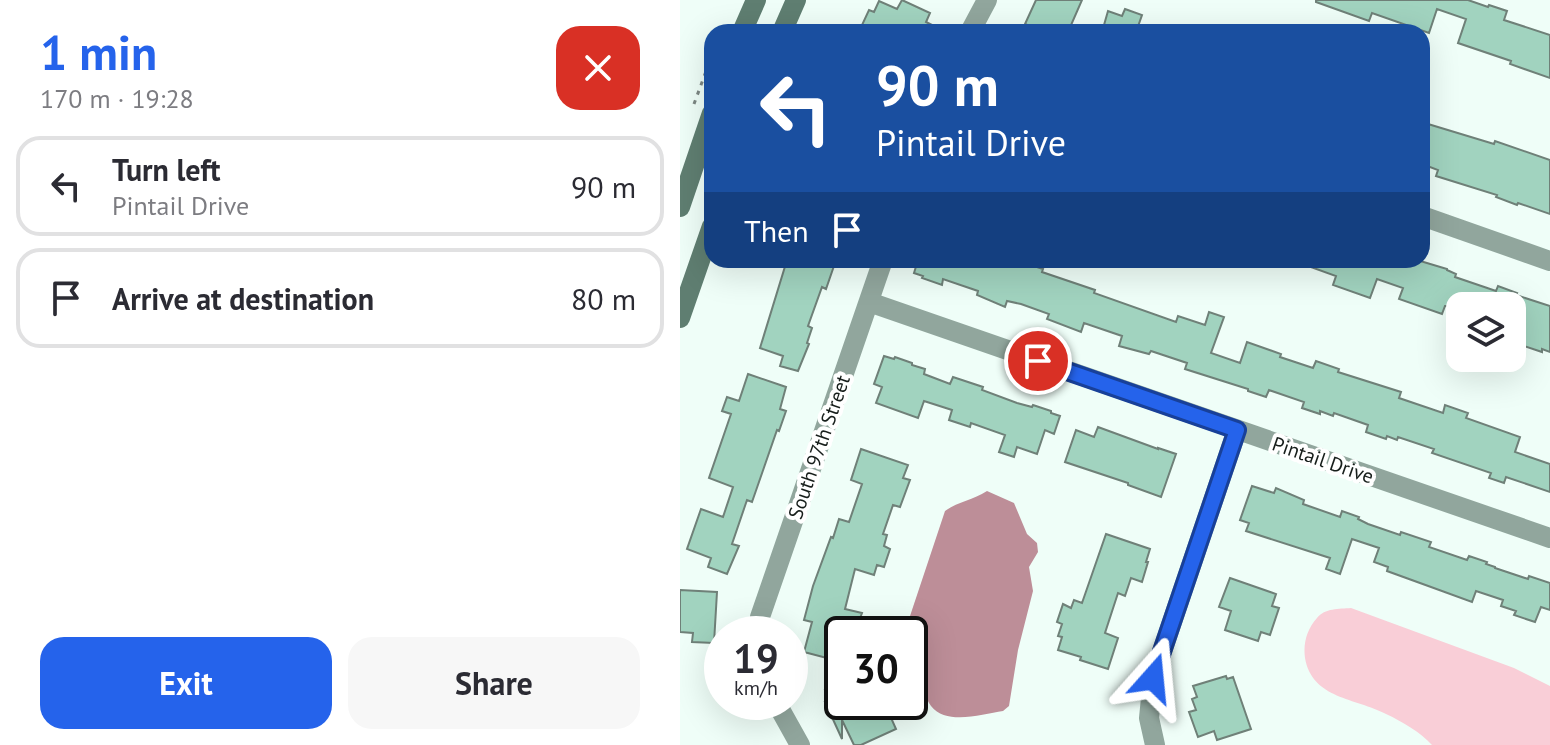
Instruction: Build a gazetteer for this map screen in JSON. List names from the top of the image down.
{
  "streets": {
    "street": ["South 97th Street", "Pintail Drive"]
  },
  "crossings": [
    ["South 97th Street", "Pintail Drive"]
  ],
  "page": {
    "heading": ["1 min", "170 m · 19:28"],
    "turn": ["90 m", "Pintail Drive"],
    "list": [
      {
        "name": "Turn left",
        "note": "Pintail Drive",
        "value": "90 m"
      },
      {
        "name": "Arrive at destination",
        "value": "80 m"
      }
    ],
    "then": "Then",
    "speed": "19 km/h",
    "limit": "30",
    "buttons": ["Exit", "Share"]
  }
}
